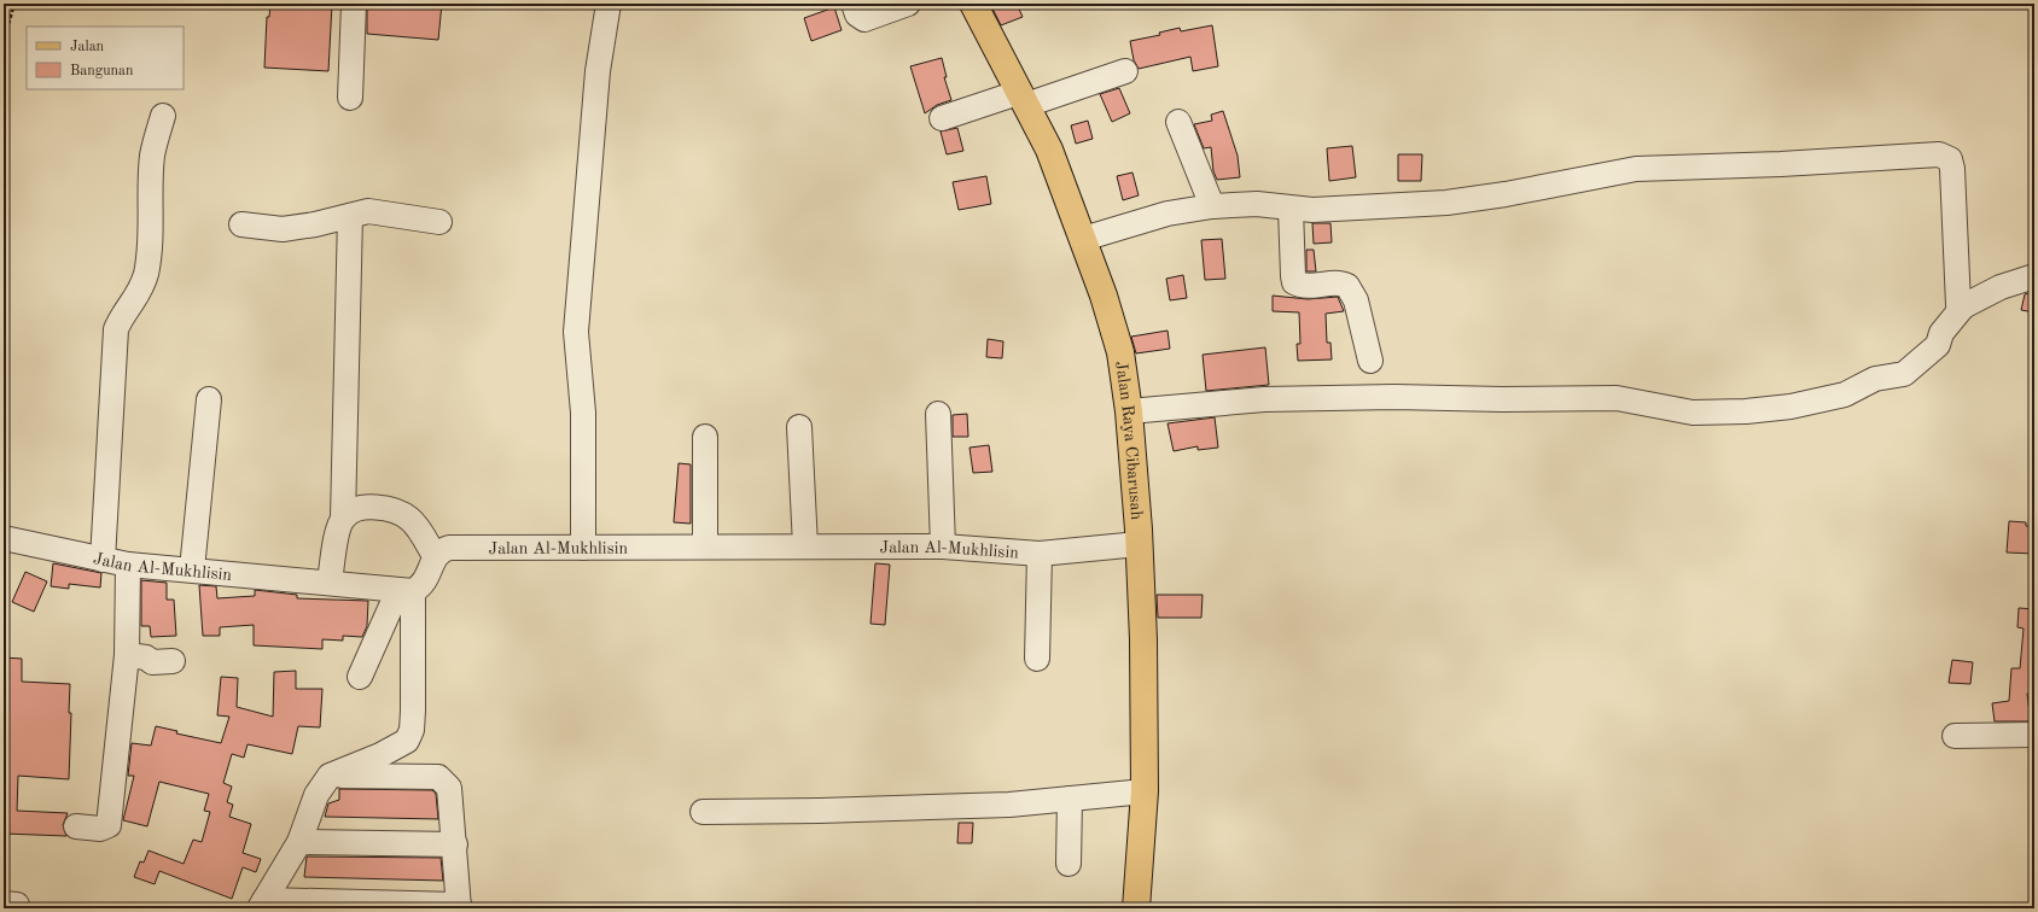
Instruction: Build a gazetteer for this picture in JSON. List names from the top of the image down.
{
  "streets": {
    "main road": ["Jalan Raya Cibarusah"],
    "street": ["Jalan Al-Mukhlisin"]
  },
  "crossings": [
    ["Jalan Raya Cibarusah", "Jalan Al-Mukhlisin"]
  ],
  "legend": ["Jalan", "Bangunan"]
}
